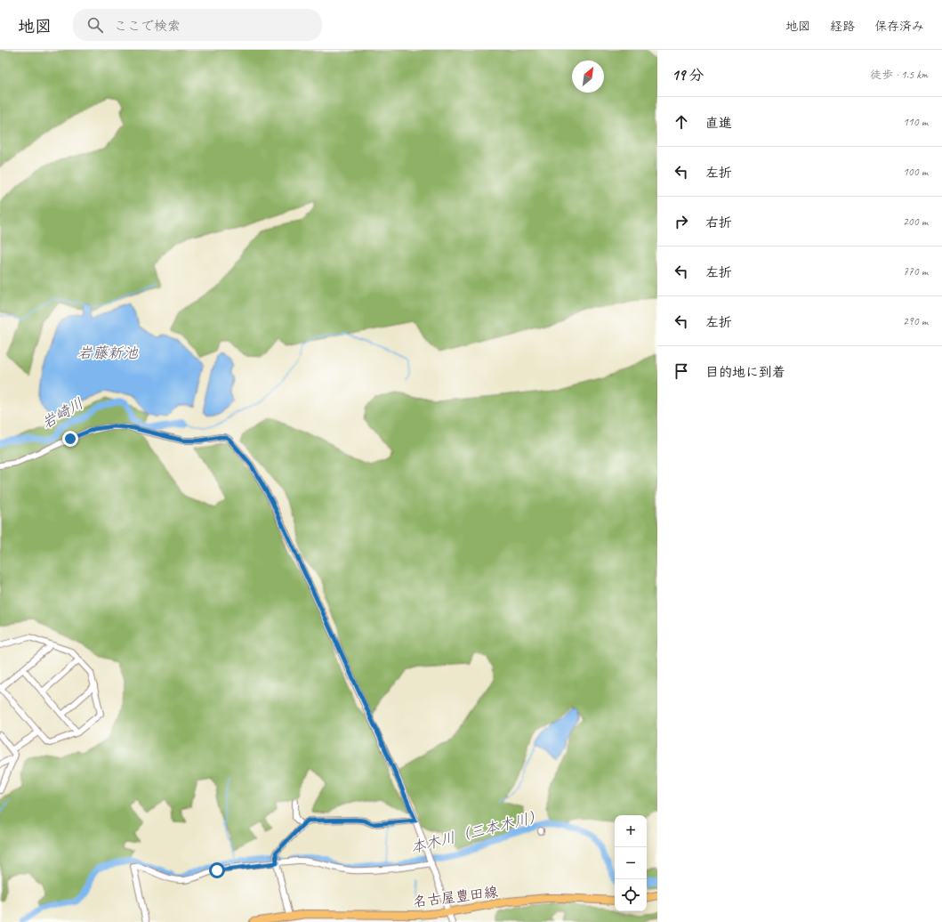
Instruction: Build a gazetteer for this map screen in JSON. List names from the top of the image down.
{
  "streets": {
    "main road": ["名古屋豊田線"]
  },
  "water": ["岩藤新池", "岩崎川", "本木川（三本木川）"],
  "north": "top right",
  "page": {
    "header": "地図",
    "search": "ここで検索",
    "nav": ["地図", "経路", "保存済み"],
    "heading": ["19 分", "徒歩 · 1.5 km"],
    "list": [
      ["直進", "110 m"],
      ["左折", "100 m"],
      ["右折", "200 m"],
      ["左折", "770 m"],
      ["左折", "290 m"],
      "目的地に到着"
    ],
    "map_buttons": ["+", "−"]
  }
}
